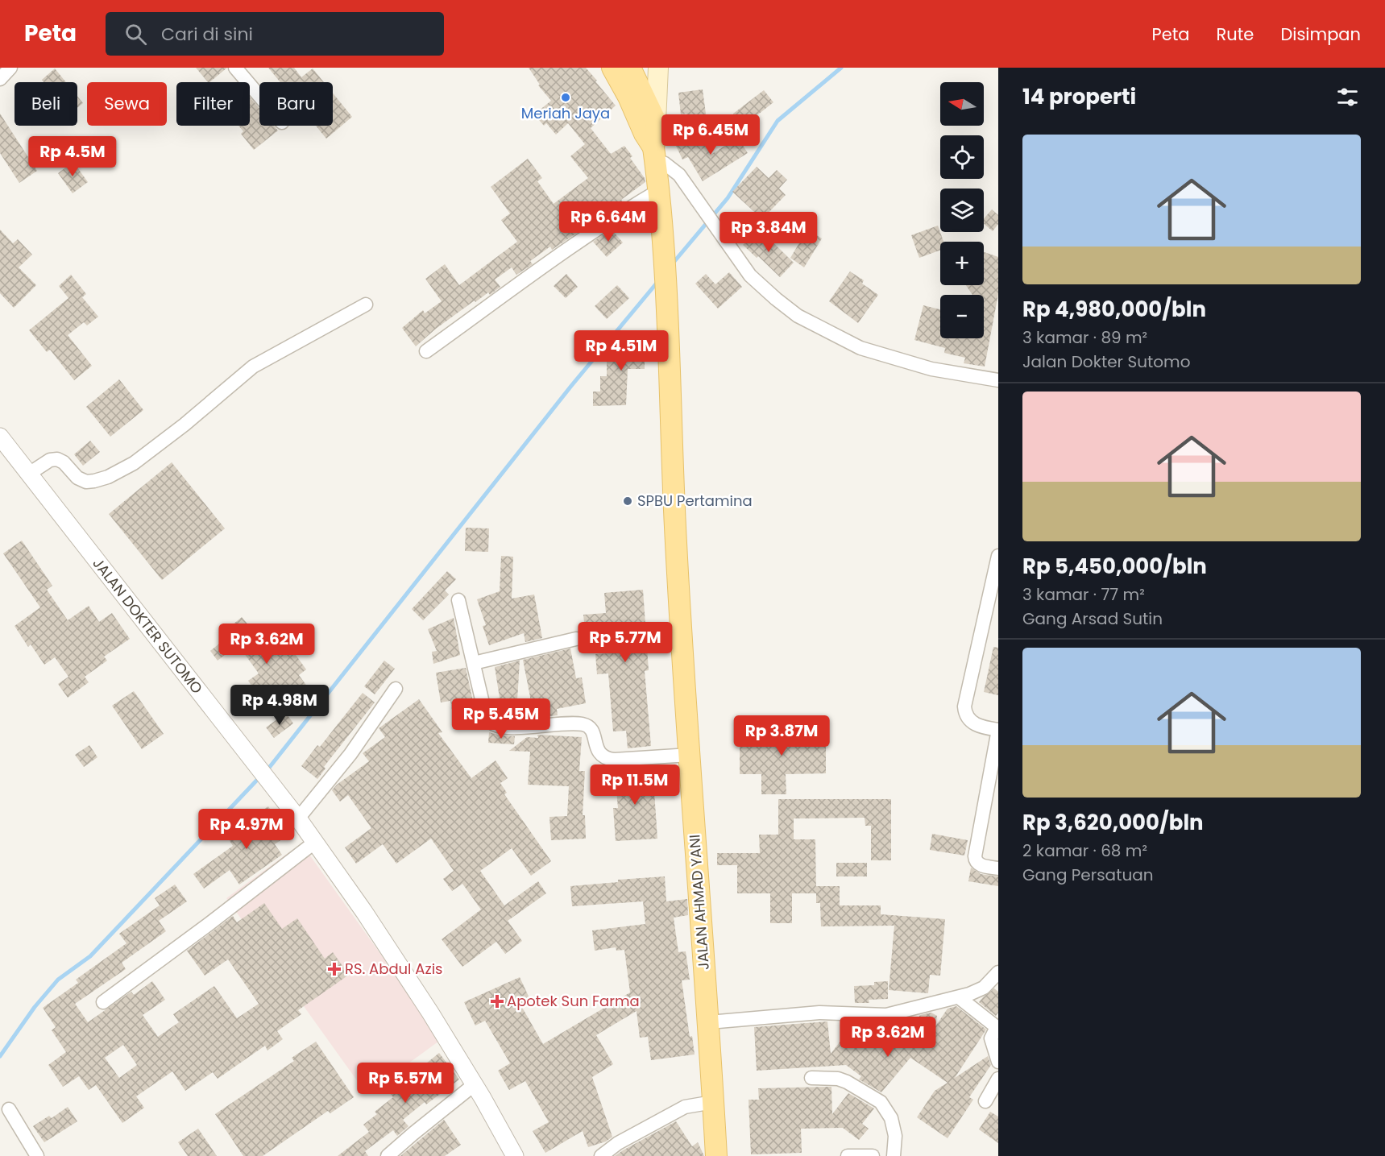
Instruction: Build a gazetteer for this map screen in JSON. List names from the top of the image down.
{
  "streets": {
    "main road": ["JALAN AHMAD YANI"],
    "street": ["JALAN DOKTER SUTOMO"]
  },
  "places": {
    "other": ["Meriah Jaya", "SPBU Pertamina"],
    "health": ["RS. Abdul Azis", "Apotek Sun Farma"]
  },
  "north": "left",
  "page": {
    "header": "Peta",
    "search": "Cari di sini",
    "nav": ["Peta", "Rute", "Disimpan"],
    "heading": "14 properti",
    "map_buttons": ["+", "−"],
    "chip": [
      "Beli",
      "Sewa",
      "Filter",
      "Baru"
    ],
    "price": [
      "Rp 6.45M",
      "Rp 4.5M",
      "Rp 6.64M",
      "Rp 3.84M",
      "Rp 4.51M",
      "Rp 5.77M",
      "Rp 3.62M",
      "Rp 4.98M",
      "Rp 5.45M",
      "Rp 3.87M",
      "Rp 11.5M",
      "Rp 4.97M",
      "Rp 3.62M",
      "Rp 5.57M"
    ],
    "list": [
      {
        "name": "Rp 4,980,000/bln",
        "note": "3 kamar · 89 m² · Jalan Dokter Sutomo"
      },
      {
        "name": "Rp 5,450,000/bln",
        "note": "3 kamar · 77 m² · Gang Arsad Sutin"
      },
      {
        "name": "Rp 3,620,000/bln",
        "note": "2 kamar · 68 m² · Gang Persatuan"
      }
    ]
  }
}
